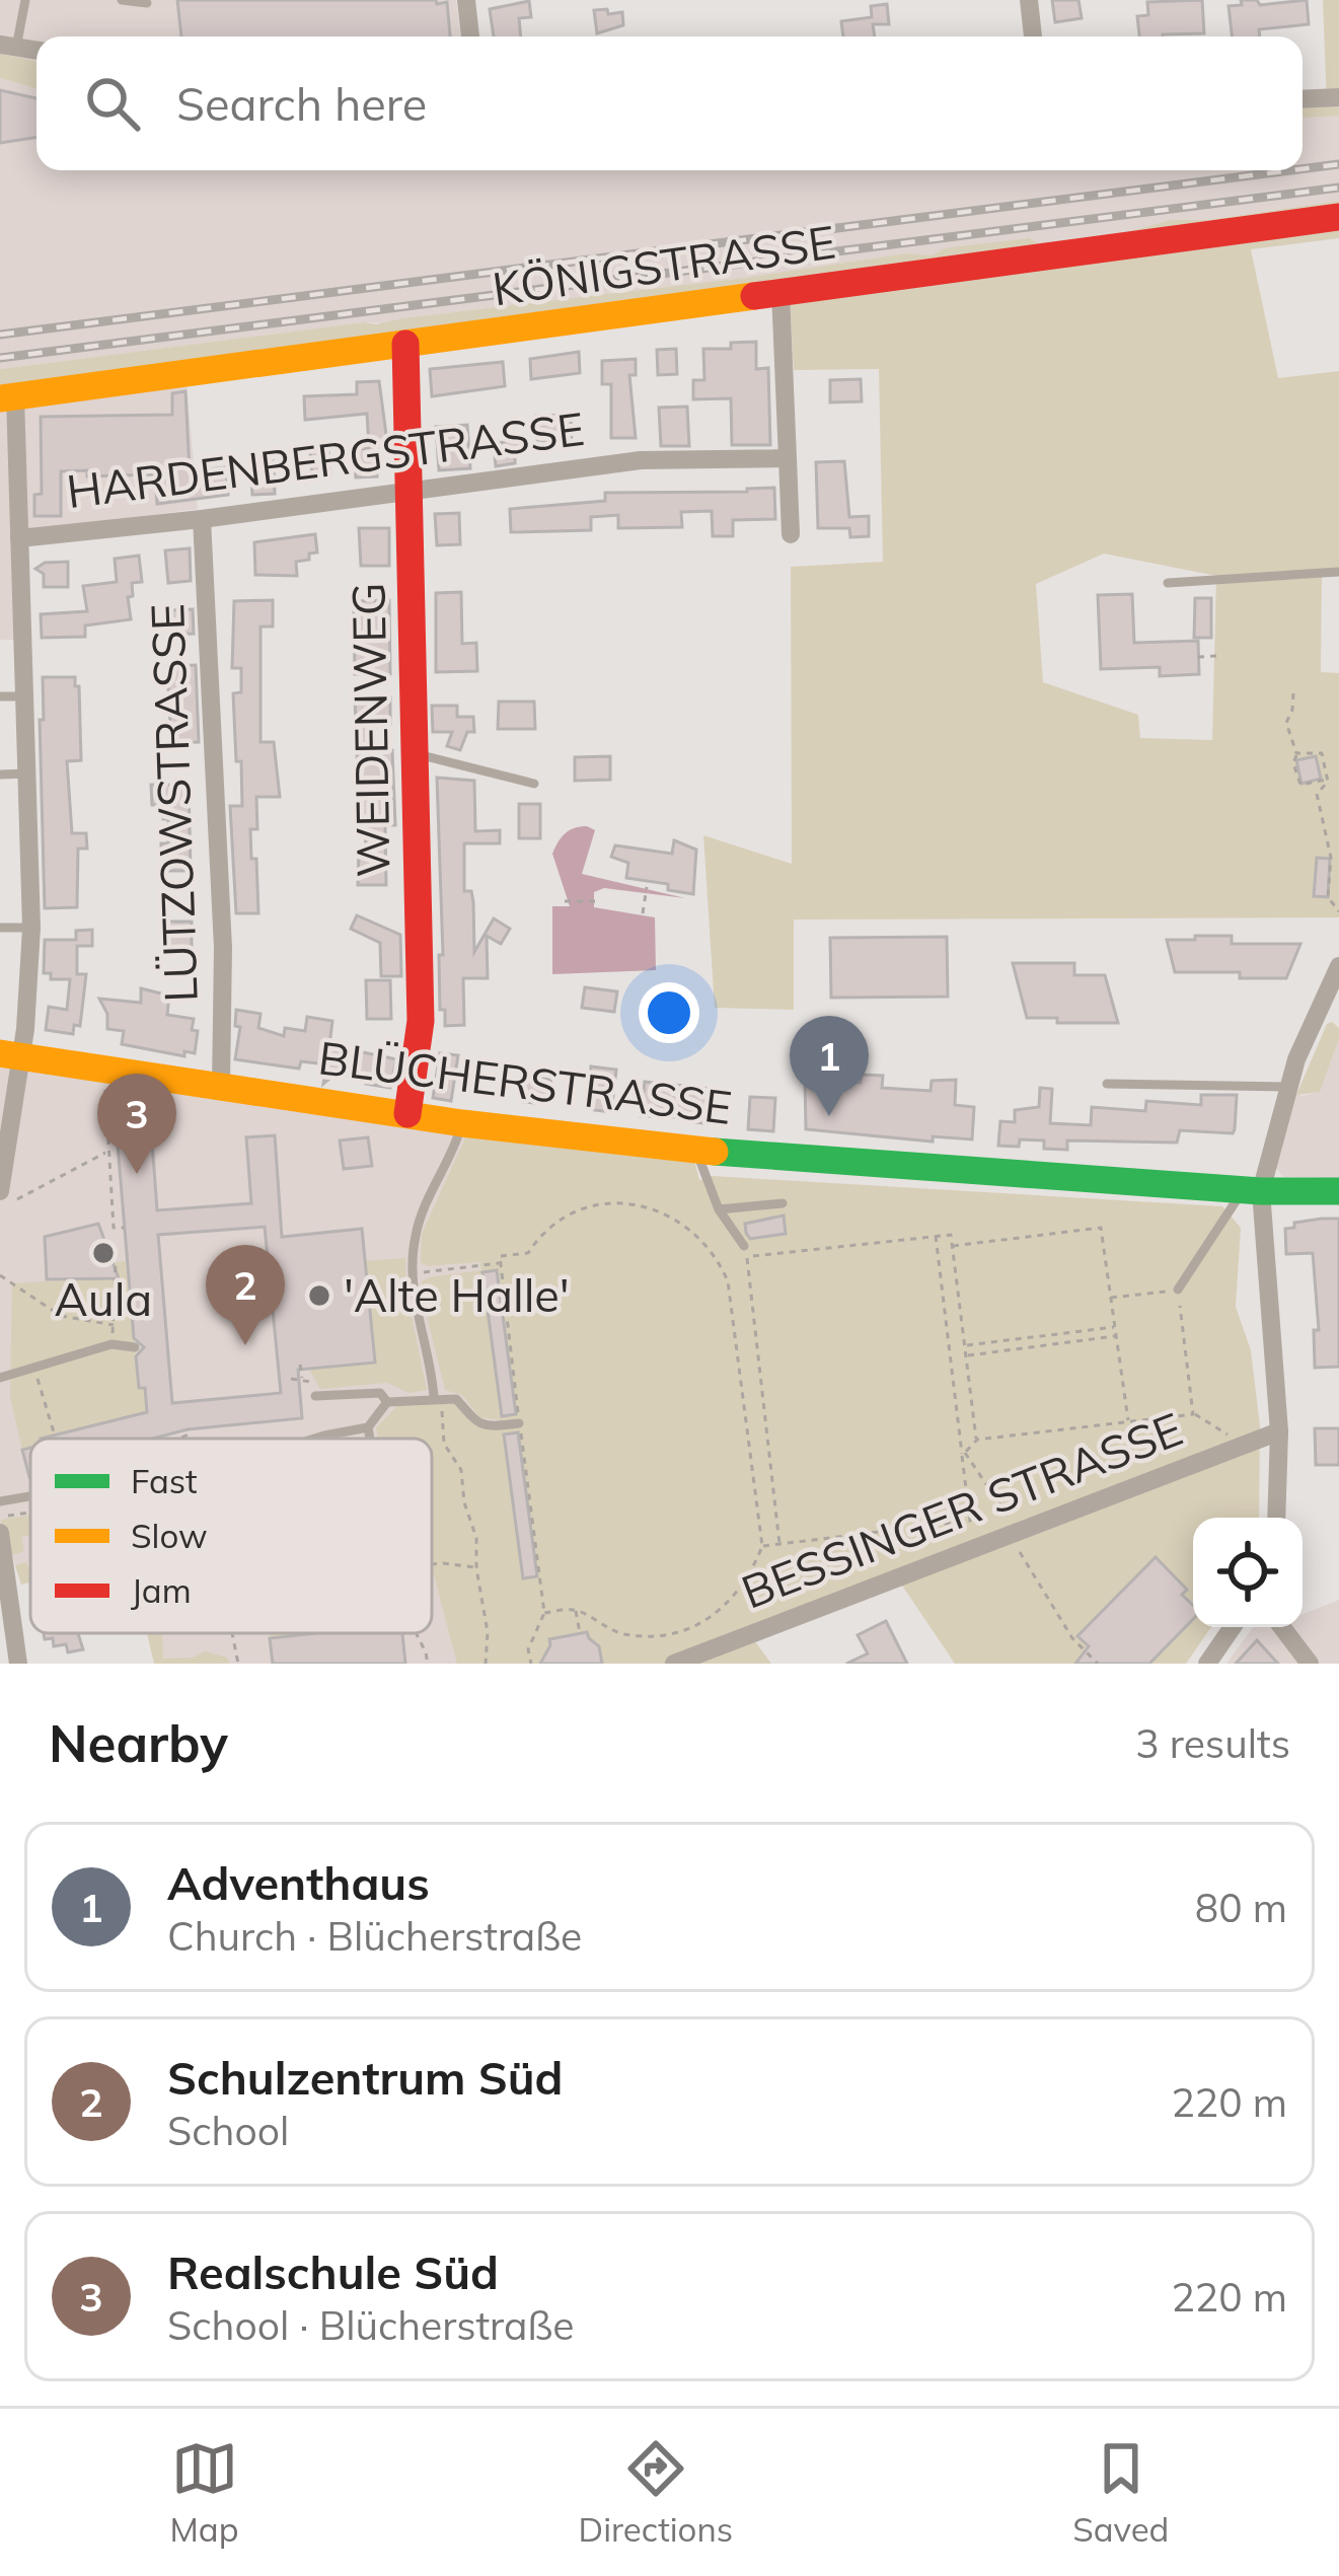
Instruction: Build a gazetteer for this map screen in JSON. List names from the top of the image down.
{
  "streets": {
    "street": [
      "KÖNIGSTRASSE",
      "HARDENBERGSTRASSE",
      "WEIDENWEG",
      "LÜTZOWSTRASSE",
      "BLÜCHERSTRASSE",
      "BESSINGER STRASSE"
    ]
  },
  "crossings": [
    ["KÖNIGSTRASSE", "WEIDENWEG"],
    ["HARDENBERGSTRASSE", "WEIDENWEG"],
    ["HARDENBERGSTRASSE", "LÜTZOWSTRASSE"],
    ["WEIDENWEG", "BLÜCHERSTRASSE"],
    ["LÜTZOWSTRASSE", "BLÜCHERSTRASSE"]
  ],
  "places": ["Aula", "'Alte Halle'"],
  "legend": ["Fast", "Slow", "Jam"],
  "page": {
    "search": "Search here",
    "pins": ["1", "3", "2"],
    "heading": ["Nearby", "3 results"],
    "list": [
      {
        "mark": "1",
        "name": "Adventhaus",
        "note": "Church · Blücherstraße",
        "value": "80 m"
      },
      {
        "mark": "2",
        "name": "Schulzentrum Süd",
        "note": "School",
        "value": "220 m"
      },
      {
        "mark": "3",
        "name": "Realschule Süd",
        "note": "School · Blücherstraße",
        "value": "220 m"
      }
    ],
    "nav": ["Map", "Directions", "Saved"]
  }
}
